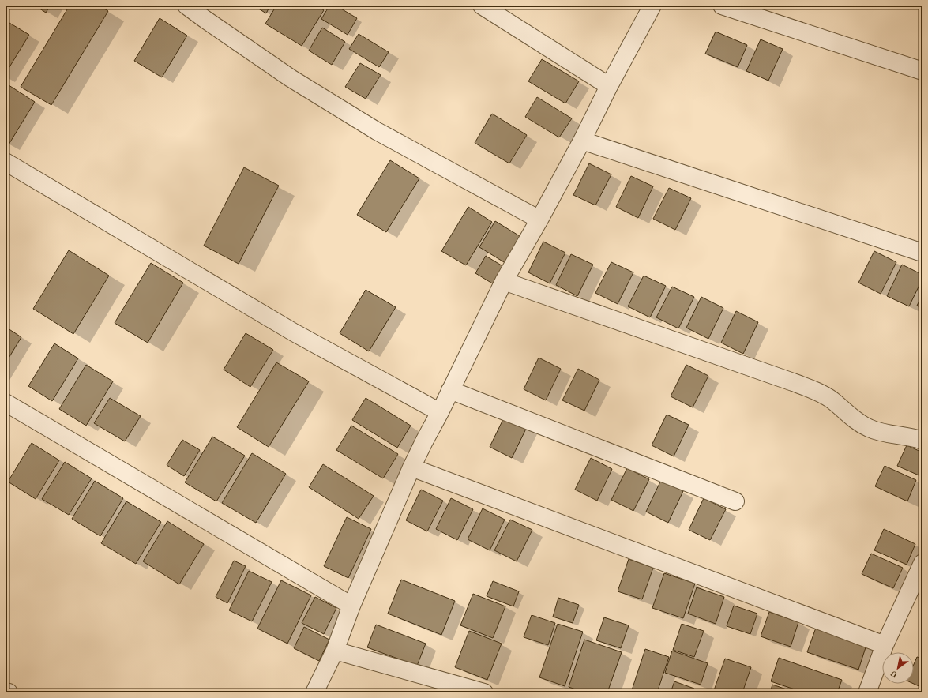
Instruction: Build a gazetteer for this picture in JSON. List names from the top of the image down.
{
  "north": "bottom left"
}
